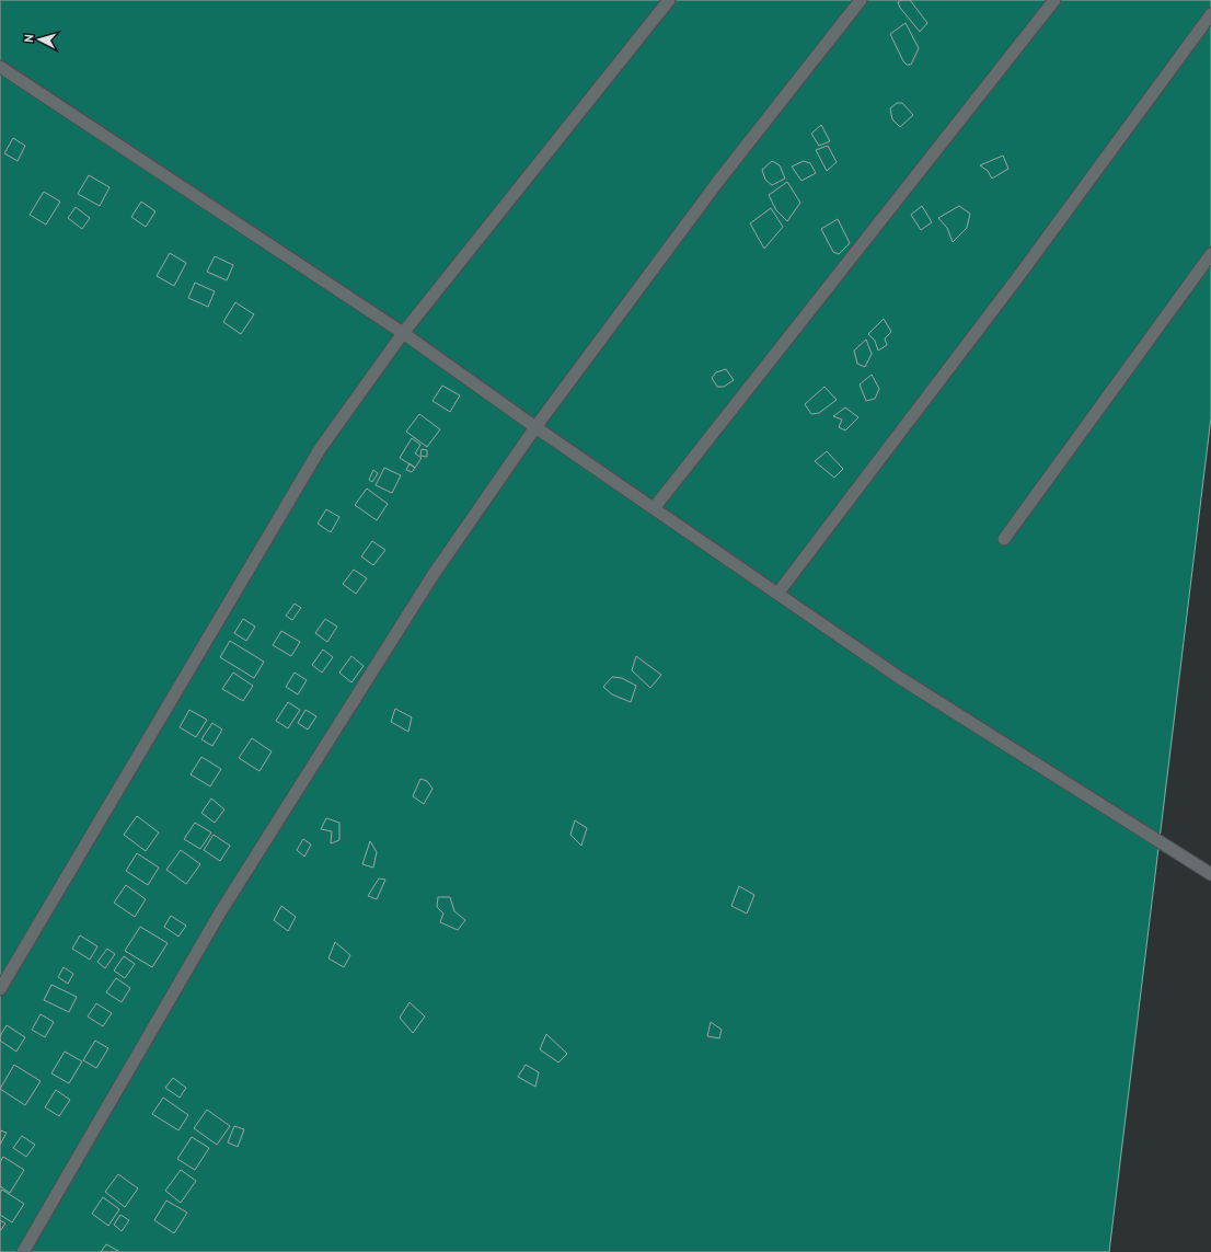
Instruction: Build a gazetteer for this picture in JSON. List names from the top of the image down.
{
  "north": "left"
}
